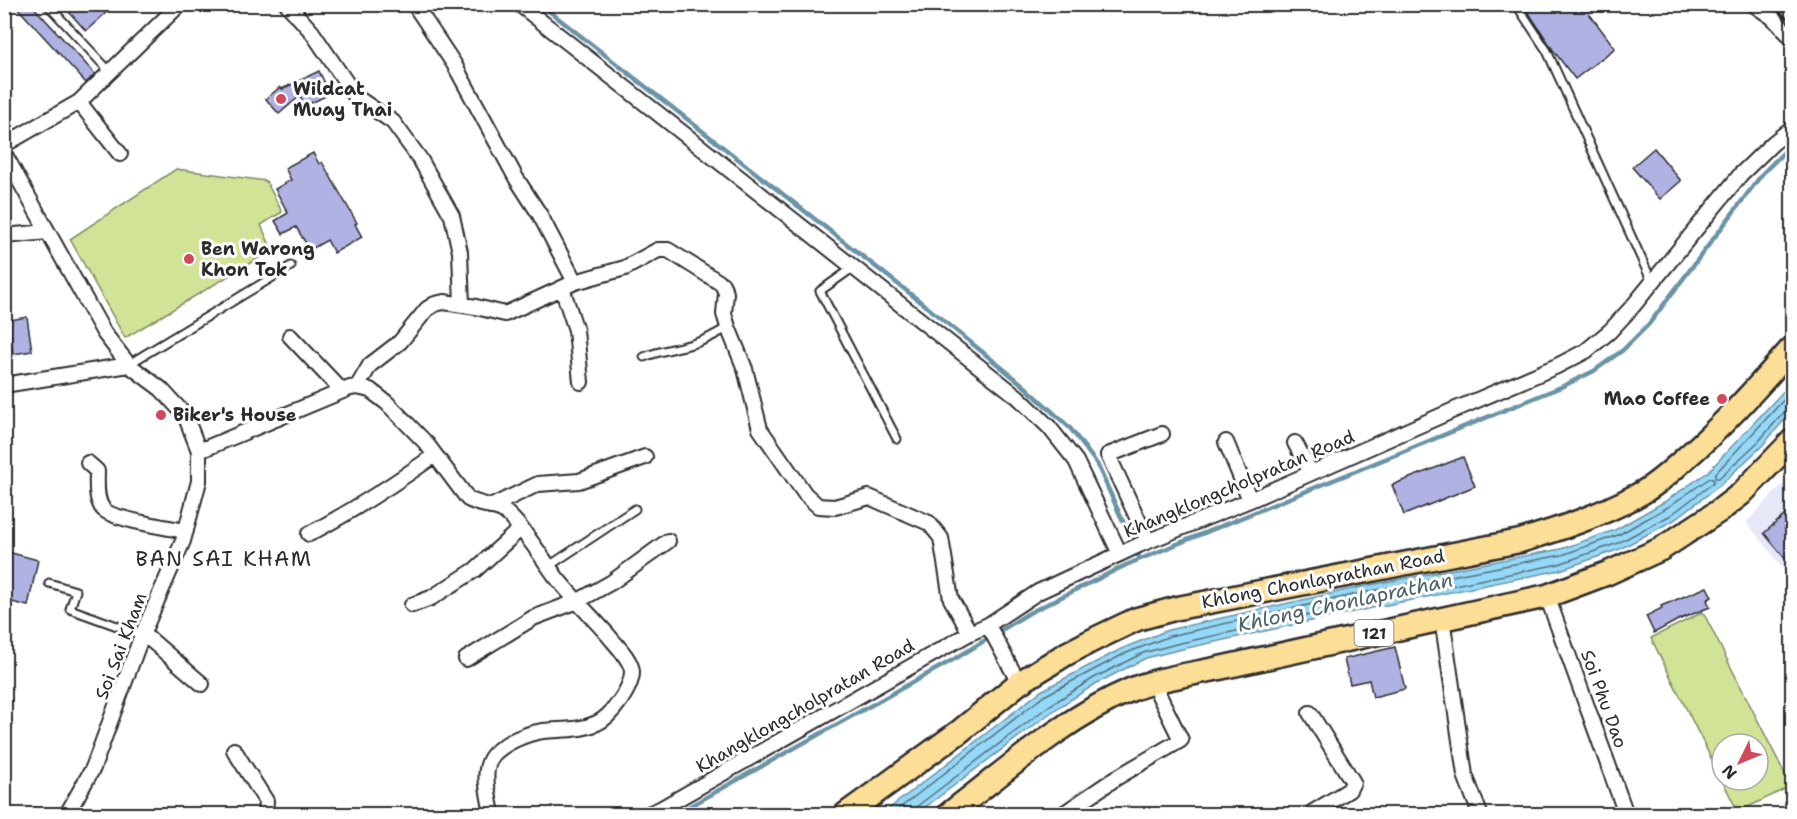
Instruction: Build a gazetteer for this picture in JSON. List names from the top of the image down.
{
  "streets": {
    "main road": ["Khlong Chonlaprathan Road", "121"],
    "street": ["Khangklongcholpratan Road", "Soi Sai Kham", "Soi Phu Dao"]
  },
  "crossings": [
    ["121", "Soi Phu Dao"]
  ],
  "districts": ["BAN SAI KHAM"],
  "water": ["Khlong Chonlaprathan"],
  "places": [
    "Wildcat Muay Thai",
    "Ben Warong Khon Tok",
    "Mao Coffee",
    "Biker's House"
  ],
  "north": "bottom left"
}
